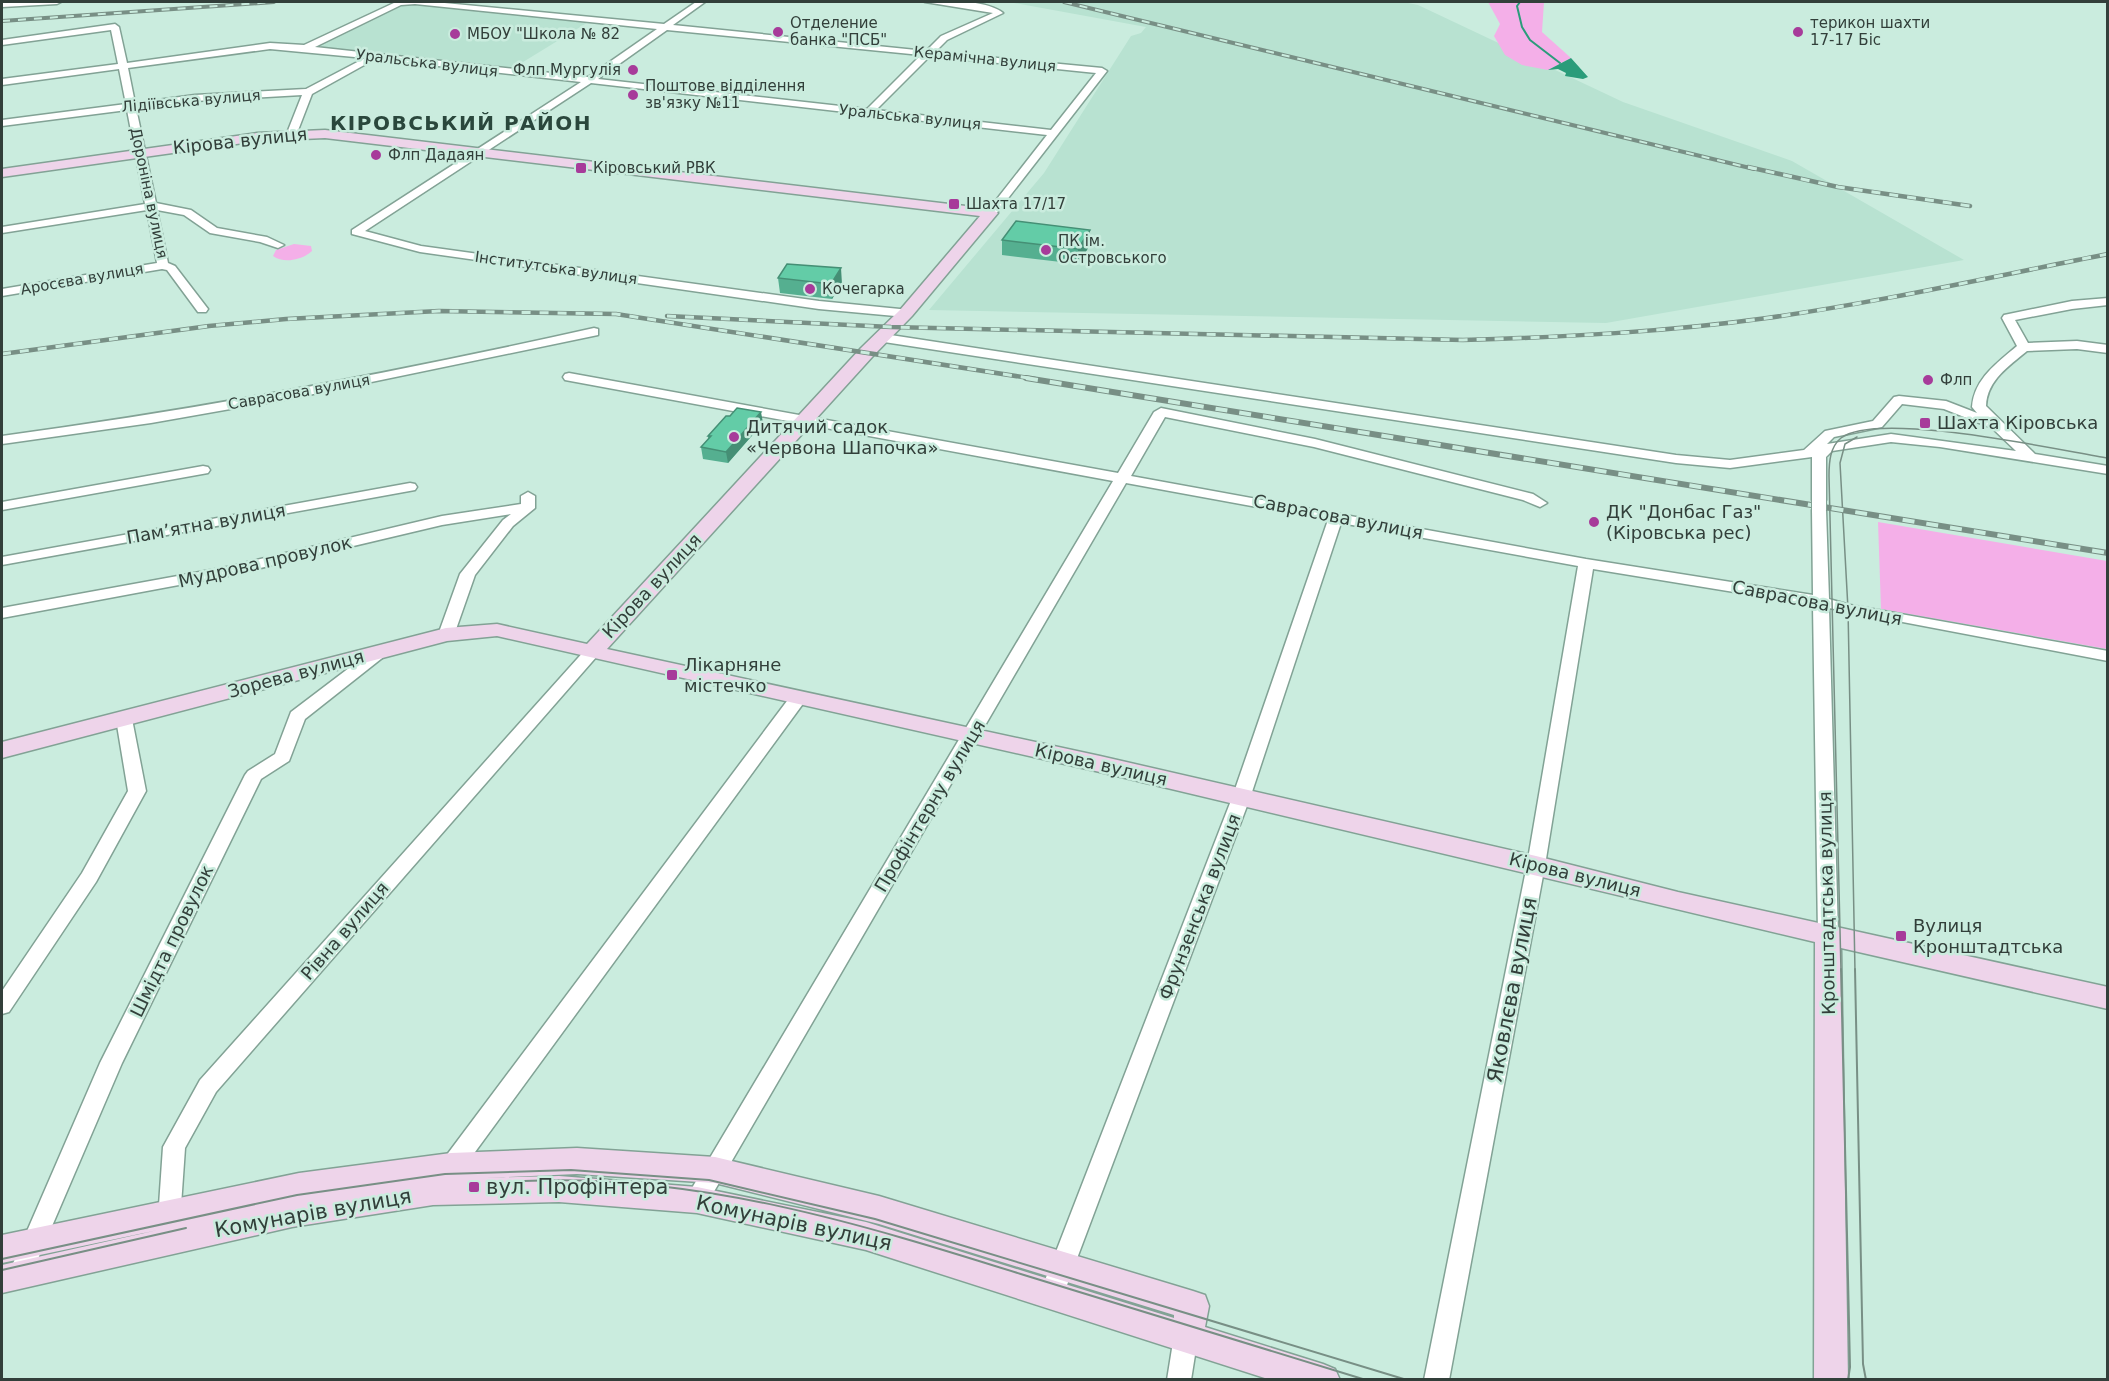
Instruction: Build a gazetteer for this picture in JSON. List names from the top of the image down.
{
  "streets": {
    "main road": [
      "Кірова вулиця",
      "Зорева вулиця",
      "Кронштадтська вулиця",
      "Комунарів вулиця"
    ],
    "street": [
      "Керамічна вулиця",
      "Уральська вулиця",
      "Лідіївська вулиця",
      "Дороніна вулиця",
      "Інститутська вулиця",
      "Аросєва вулиця",
      "Саврасова вулиця",
      "Пам’ятна вулиця",
      "Мудрова провулок",
      "Профінтерну вулиця",
      "Фрунзенська вулиця",
      "Рівна вулиця",
      "Шмідта провулок",
      "Яковлєва вулиця"
    ]
  },
  "crossings": [
    ["Керамічна вулиця", "Уральська вулиця"],
    ["Уральська вулиця", "Лідіївська вулиця"],
    ["Уральська вулиця", "Дороніна вулиця"],
    ["Лідіївська вулиця", "Дороніна вулиця"],
    ["Кірова вулиця", "Дороніна вулиця"],
    ["Кірова вулиця", "Інститутська вулиця"],
    ["Кірова вулиця", "Саврасова вулиця"],
    ["Кірова вулиця", "Зорева вулиця"],
    ["Кірова вулиця", "Профінтерну вулиця"],
    ["Кірова вулиця", "Кронштадтська вулиця"],
    ["Кірова вулиця", "Фрунзенська вулиця"],
    ["Кірова вулиця", "Рівна вулиця"],
    ["Кірова вулиця", "Яковлєва вулиця"],
    ["Дороніна вулиця", "Аросєва вулиця"],
    ["Саврасова вулиця", "Профінтерну вулиця"],
    ["Саврасова вулиця", "Кронштадтська вулиця"],
    ["Саврасова вулиця", "Фрунзенська вулиця"],
    ["Саврасова вулиця", "Яковлєва вулиця"],
    ["Мудрова провулок", "Зорева вулиця"],
    ["Зорева вулиця", "Рівна вулиця"],
    ["Зорева вулиця", "Шмідта провулок"],
    ["Профінтерну вулиця", "Комунарів вулиця"],
    ["Фрунзенська вулиця", "Комунарів вулиця"],
    ["Рівна вулиця", "Комунарів вулиця"],
    ["Шмідта провулок", "Комунарів вулиця"]
  ],
  "districts": ["КІРОВСЬКИЙ РАЙОН"],
  "places": {
    "other": [
      "Отделение банка \"ПСБ\"",
      "терикон шахти 17-17 Біс",
      "МБОУ \"Школа № 82",
      "Флп Мургулія",
      "Поштове відділення зв'язку №11",
      "Флп Дадаян",
      "ПК ім. Островського",
      "Кочегарка",
      "Флп",
      "Дитячий садок «Червона Шапочка»",
      "ДК \"Донбас Газ\" (Кіровська рес)"
    ],
    "transit": [
      "Кіровський РВК",
      "Шахта 17/17",
      "Шахта Кіровська",
      "Лікарняне містечко",
      "Вулиця Кронштадтська",
      "вул. Профінтера"
    ]
  }
}
